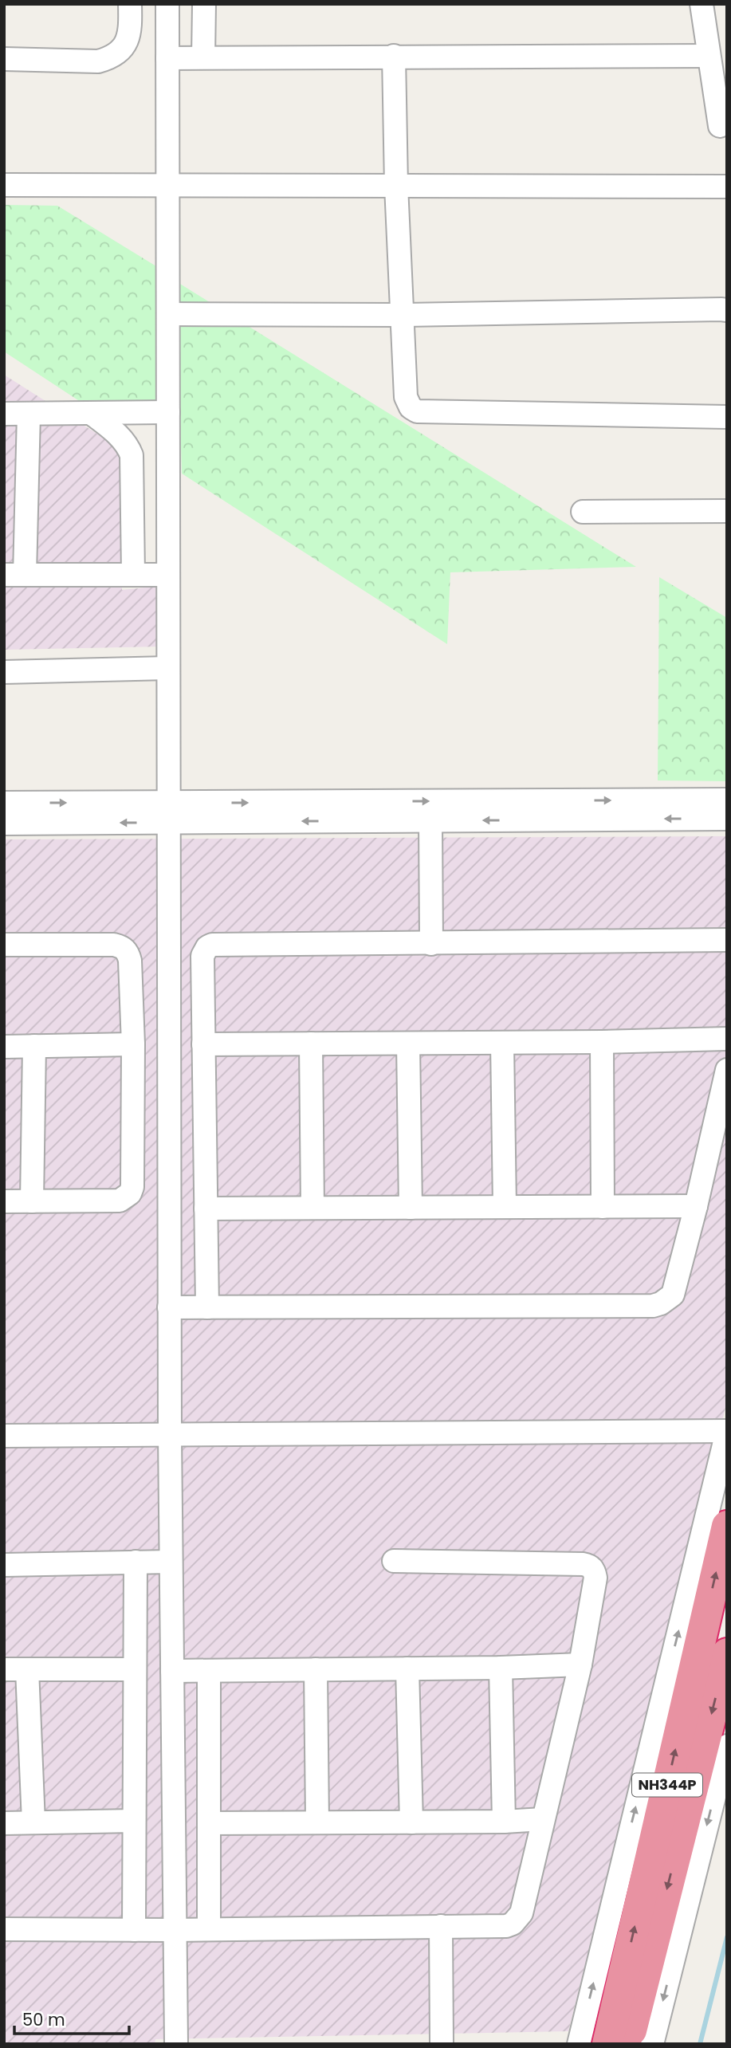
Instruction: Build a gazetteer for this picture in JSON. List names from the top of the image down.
{
  "streets": {
    "highway": ["NH344P"]
  },
  "scale_bar": "50 m"
}
